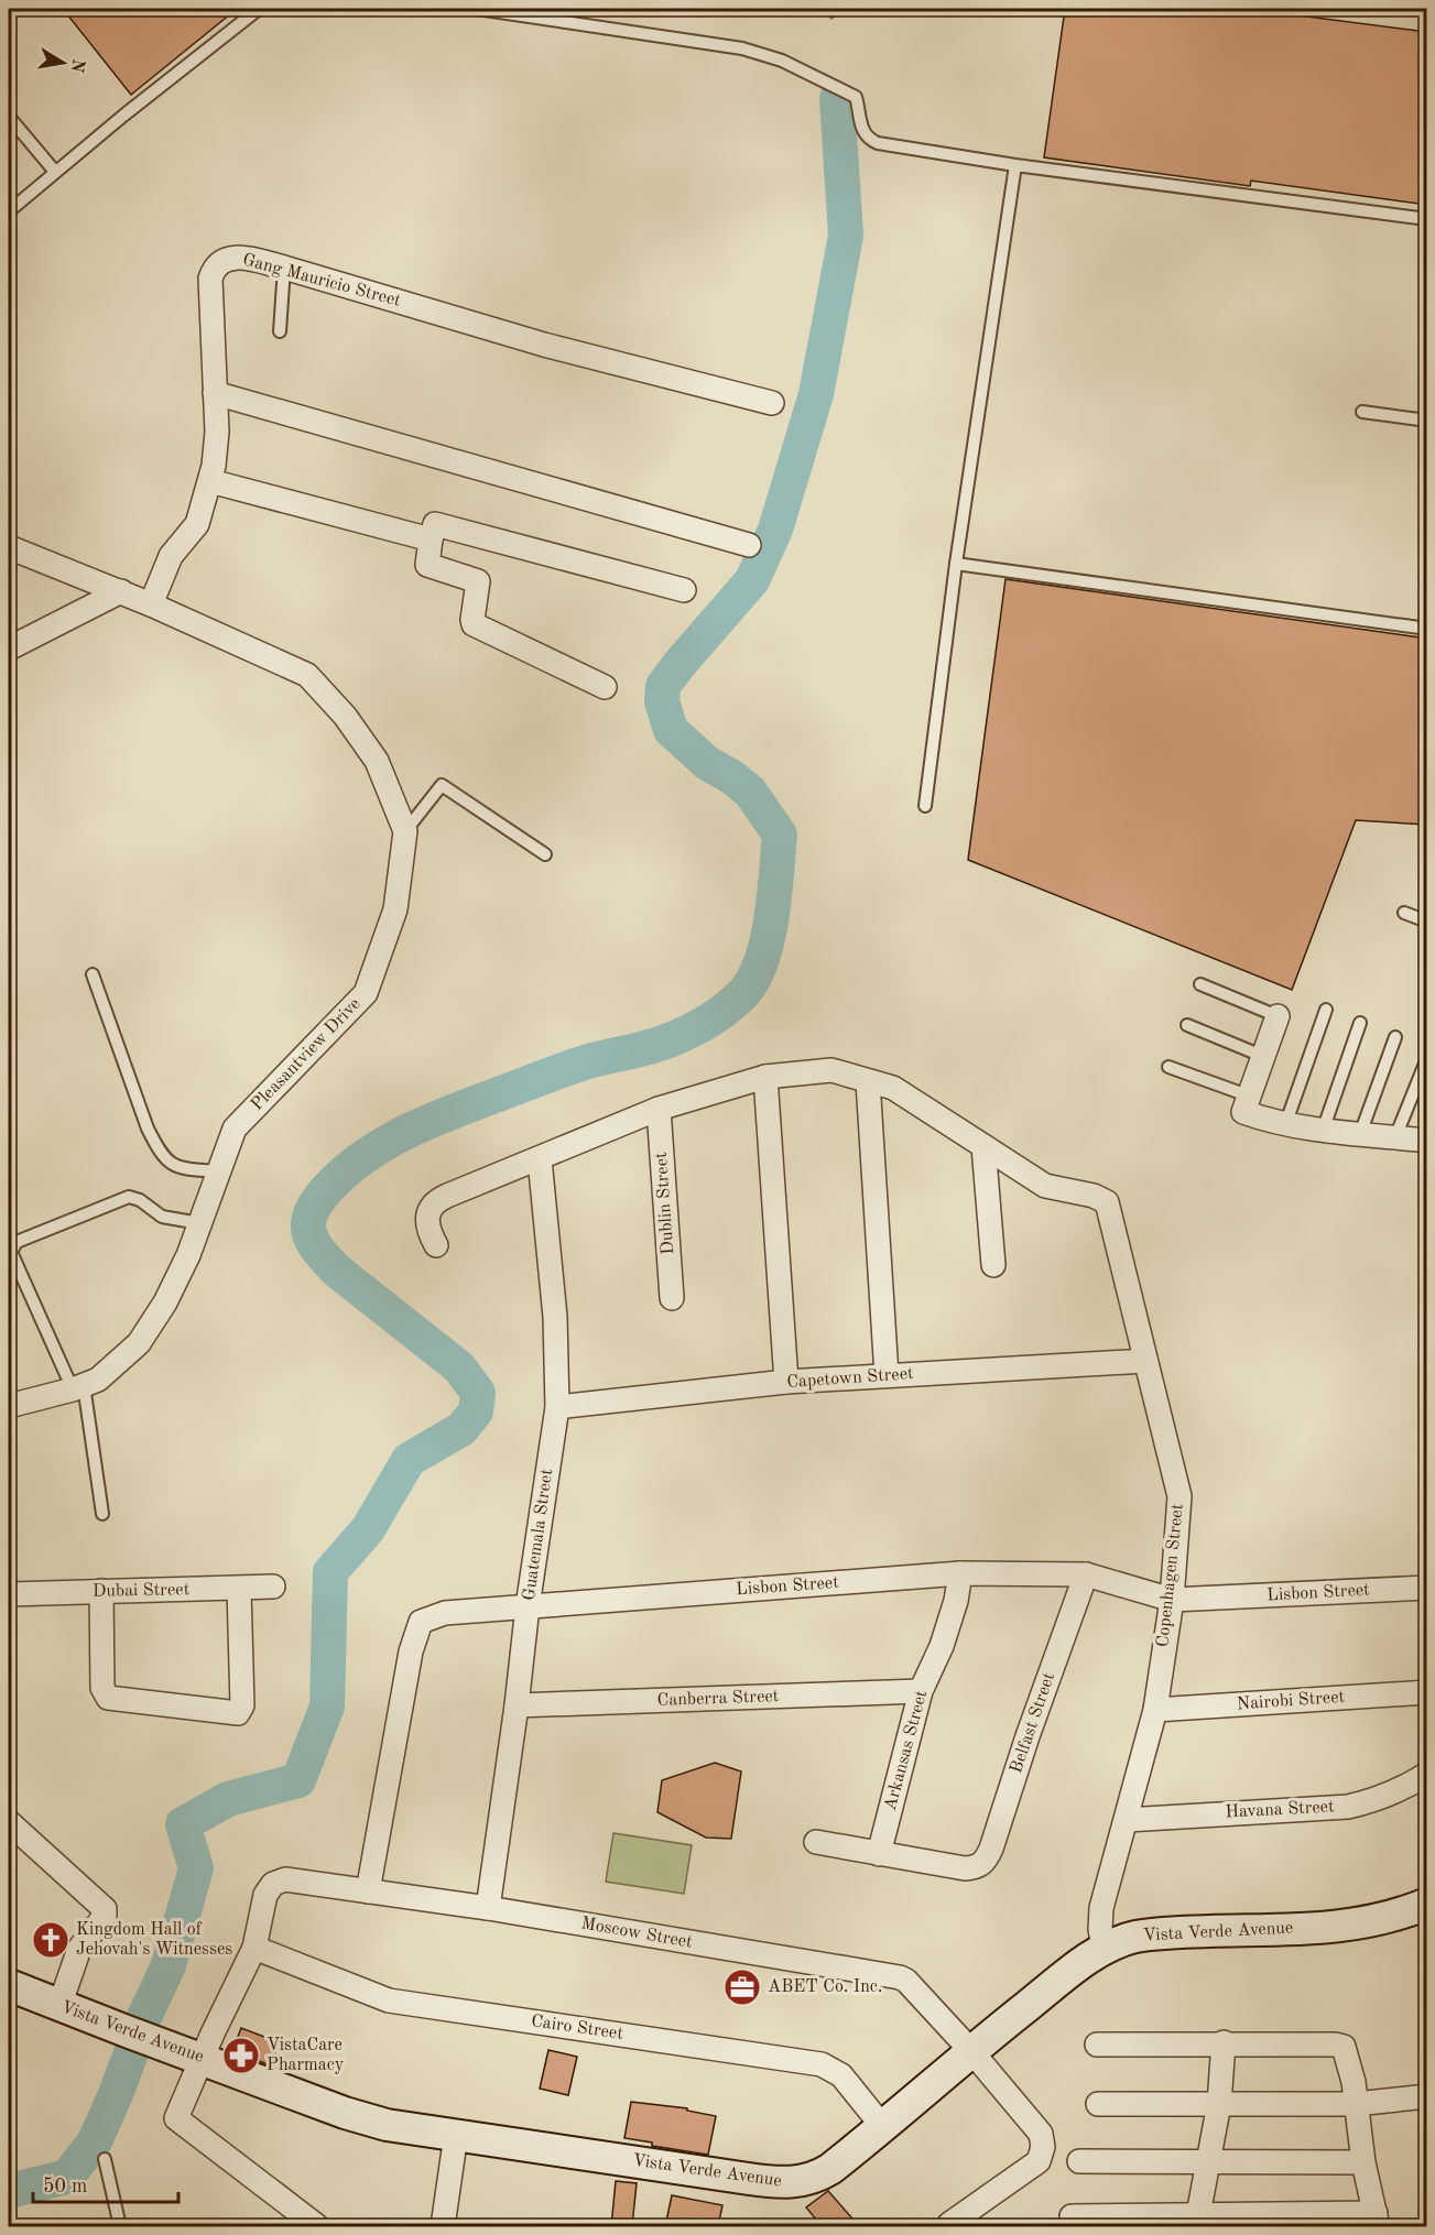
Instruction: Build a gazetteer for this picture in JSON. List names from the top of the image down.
{
  "streets": {
    "street": [
      "Gang Mauricio Street",
      "Pleasantview Drive",
      "Dublin Street",
      "Capetown Street",
      "Guatemala Street",
      "Copenhagen Street",
      "Lisbon Street",
      "Dubai Street",
      "Canberra Street",
      "Nairobi Street",
      "Belfast Street",
      "Arkansas Street",
      "Havana Street",
      "Vista Verde Avenue",
      "Moscow Street",
      "Cairo Street"
    ]
  },
  "crossings": [
    ["Gang Mauricio Street", "Pleasantview Drive"],
    ["Capetown Street", "Guatemala Street"],
    ["Capetown Street", "Copenhagen Street"],
    ["Guatemala Street", "Lisbon Street"],
    ["Guatemala Street", "Canberra Street"],
    ["Guatemala Street", "Moscow Street"],
    ["Copenhagen Street", "Lisbon Street"],
    ["Copenhagen Street", "Nairobi Street"],
    ["Copenhagen Street", "Havana Street"],
    ["Copenhagen Street", "Vista Verde Avenue"],
    ["Lisbon Street", "Belfast Street"],
    ["Lisbon Street", "Arkansas Street"],
    ["Lisbon Street", "Moscow Street"],
    ["Canberra Street", "Arkansas Street"],
    ["Belfast Street", "Arkansas Street"],
    ["Vista Verde Avenue", "Moscow Street"],
    ["Vista Verde Avenue", "Cairo Street"],
    ["Moscow Street", "Cairo Street"]
  ],
  "places": {
    "church": ["Kingdom Hall of Jehovah's Witnesses"],
    "office": ["ABET Co. Inc."],
    "pharmacy": ["VistaCare Pharmacy"]
  },
  "scale_bar": "50 m",
  "north": "right"
}
